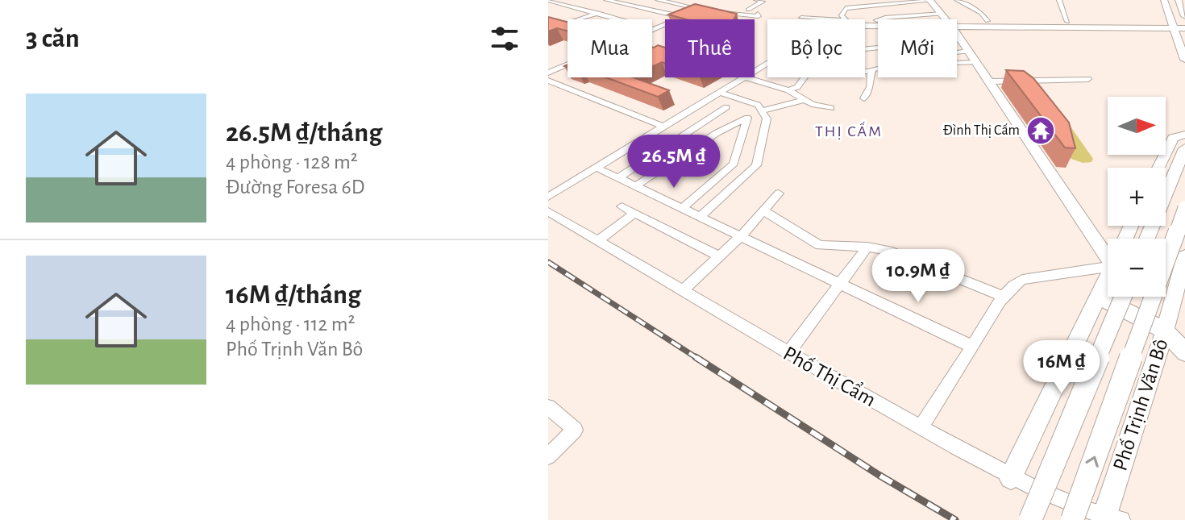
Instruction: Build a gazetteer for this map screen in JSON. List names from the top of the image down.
{
  "streets": {
    "main road": ["Phố Trịnh Văn Bô"],
    "street": ["Phố Thị Cẩm"]
  },
  "crossings": [
    ["Phố Thị Cẩm", "Phố Trịnh Văn Bô"]
  ],
  "districts": ["THỊ CẤM"],
  "places": {
    "temple": ["Đình Thị Cấm"]
  },
  "north": "right",
  "page": {
    "heading": "3 căn",
    "chip": [
      "Mua",
      "Thuê",
      "Bộ lọc",
      "Mới"
    ],
    "list": [
      {
        "name": "26.5M ₫/tháng",
        "note": "4 phòng · 128 m² · Đường Foresa 6D"
      },
      {
        "name": "16M ₫/tháng",
        "note": "4 phòng · 112 m² · Phố Trịnh Văn Bô"
      }
    ],
    "map_buttons": ["+", "−"],
    "price": ["26.5M ₫", "10.9M ₫", "16M ₫"]
  }
}
